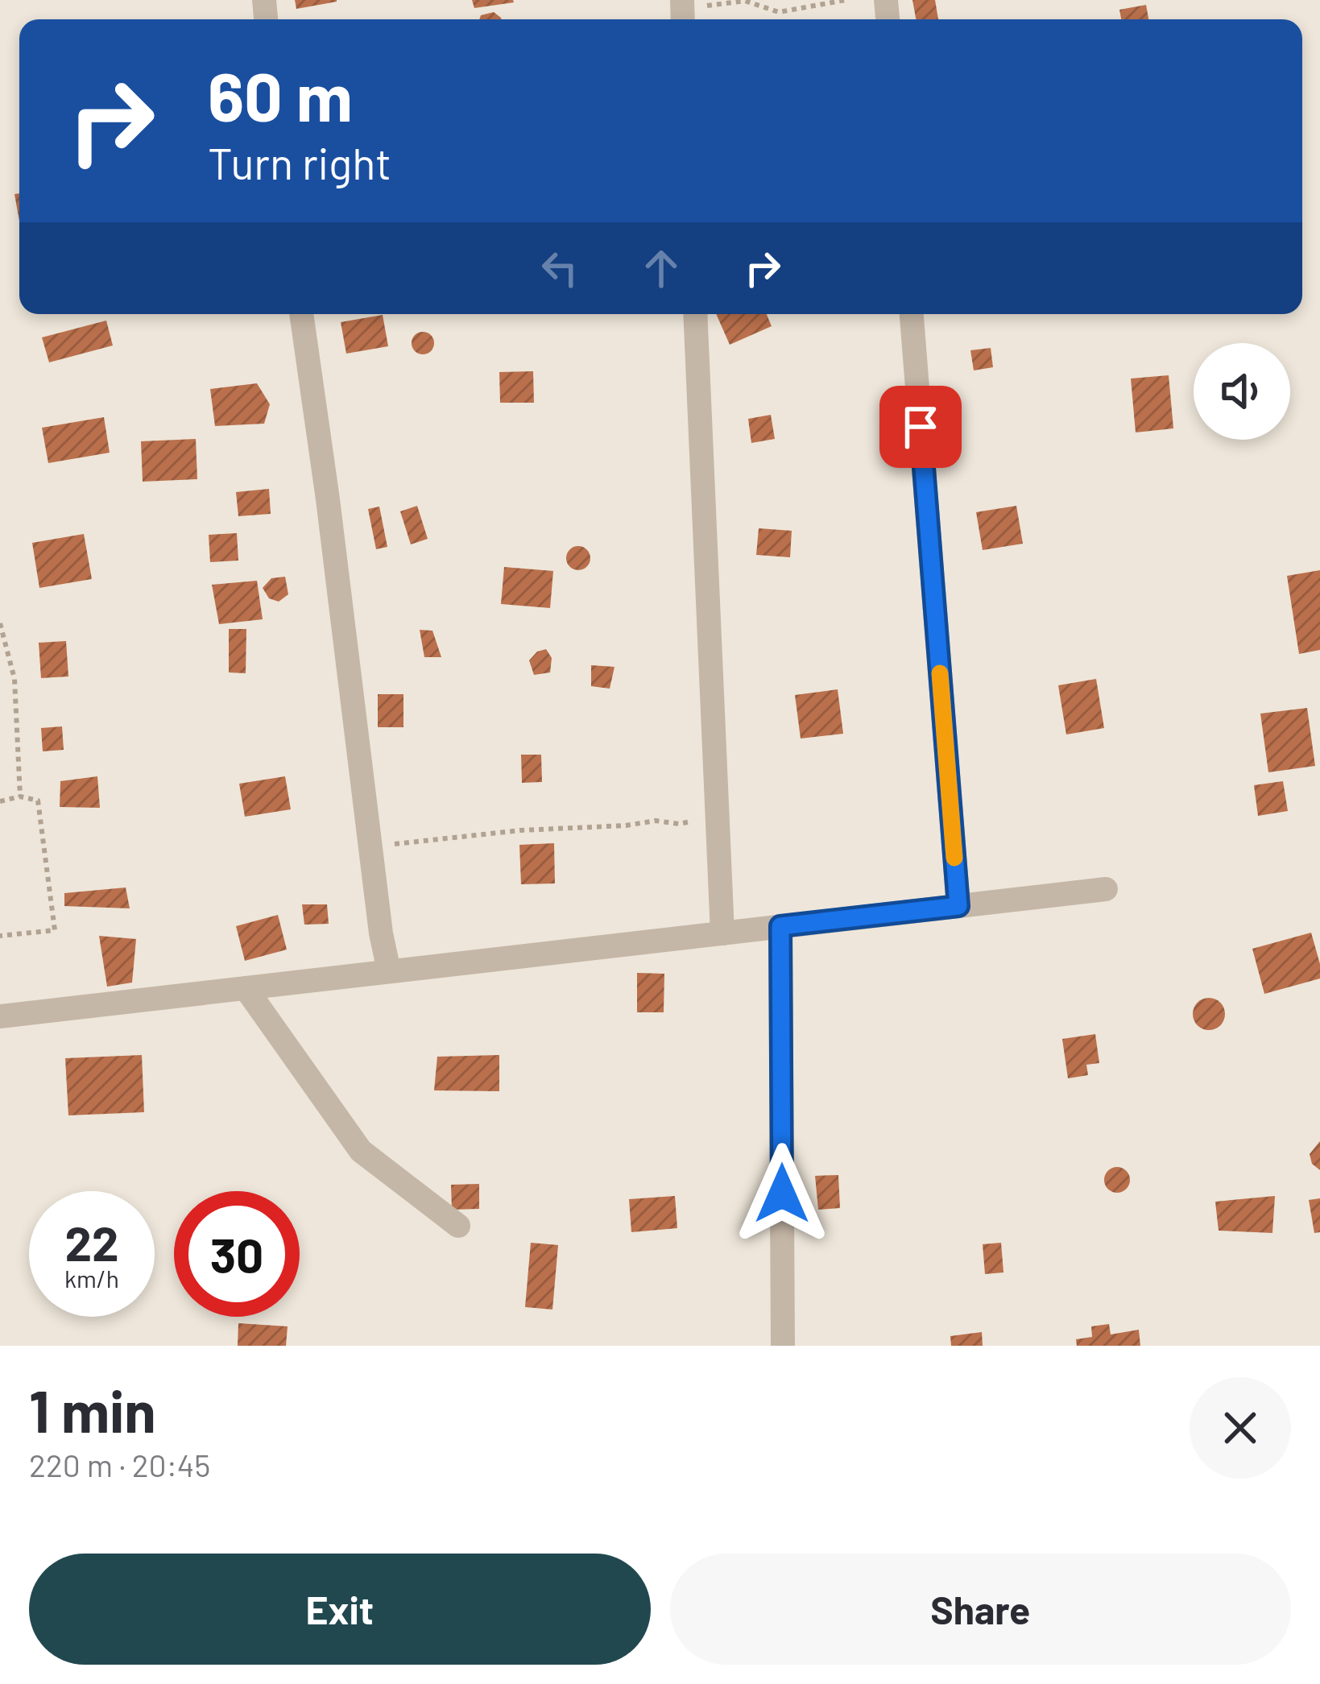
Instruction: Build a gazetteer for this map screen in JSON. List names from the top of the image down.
{
  "page": {
    "turn": ["60 m", "Turn right"],
    "speed": "22 km/h",
    "limit": "30",
    "heading": ["1 min", "220 m · 20:45"],
    "buttons": ["Exit", "Share"]
  }
}
